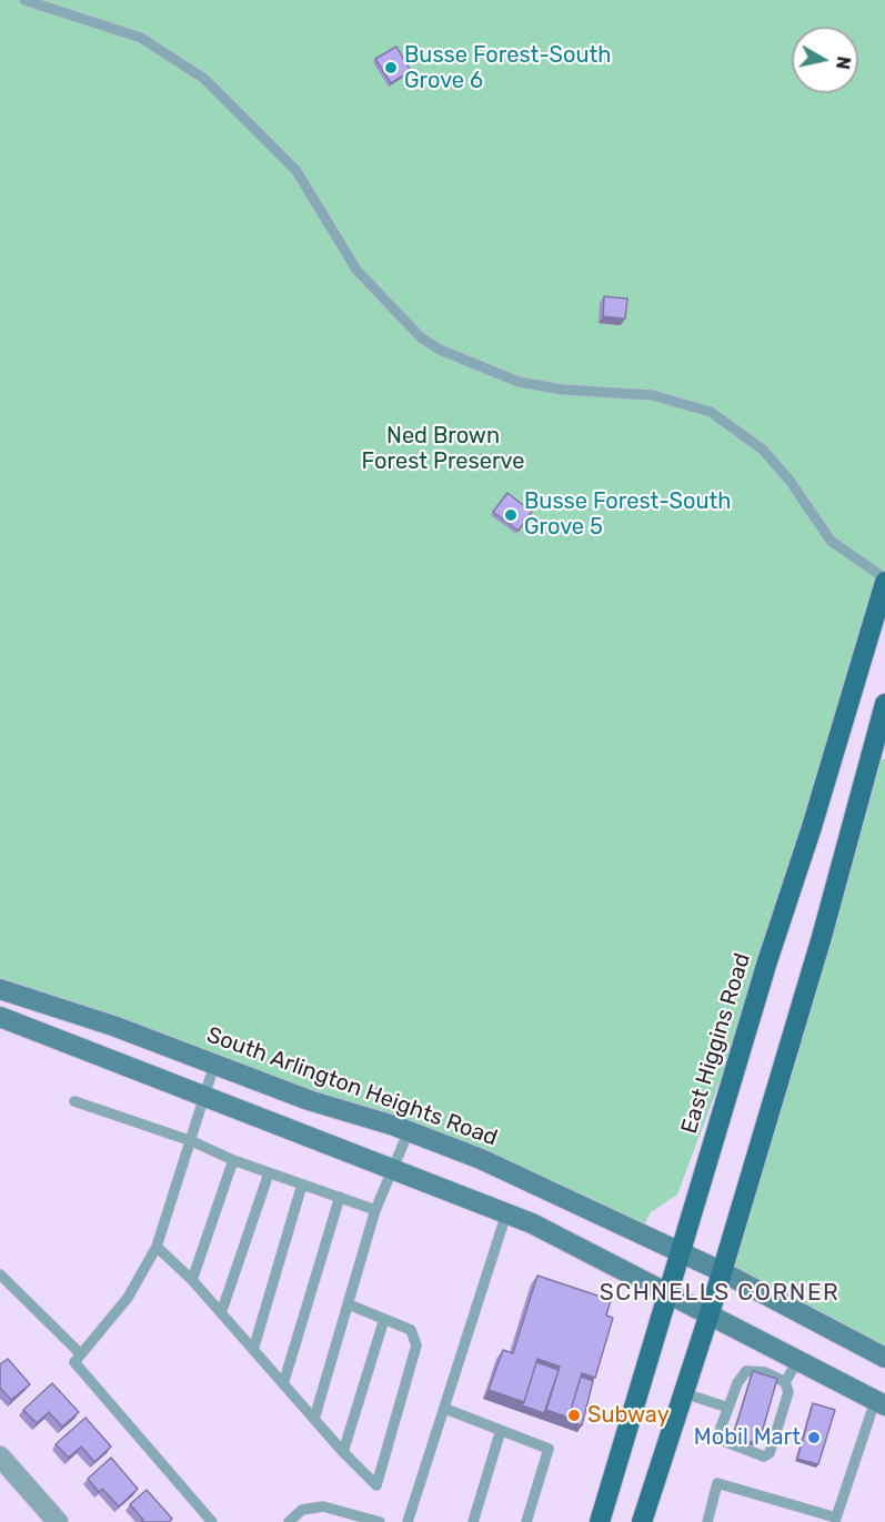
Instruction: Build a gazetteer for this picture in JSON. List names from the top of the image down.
{
  "streets": {
    "main road": ["East Higgins Road", "South Arlington Heights Road"]
  },
  "crossings": [
    ["East Higgins Road", "South Arlington Heights Road"]
  ],
  "districts": ["SCHNELLS CORNER"],
  "parks": ["Ned Brown Forest Preserve"],
  "places": [
    "Busse Forest-South Grove 6",
    "Busse Forest-South Grove 5",
    "Subway",
    "Mobil Mart"
  ],
  "north": "right"
}
